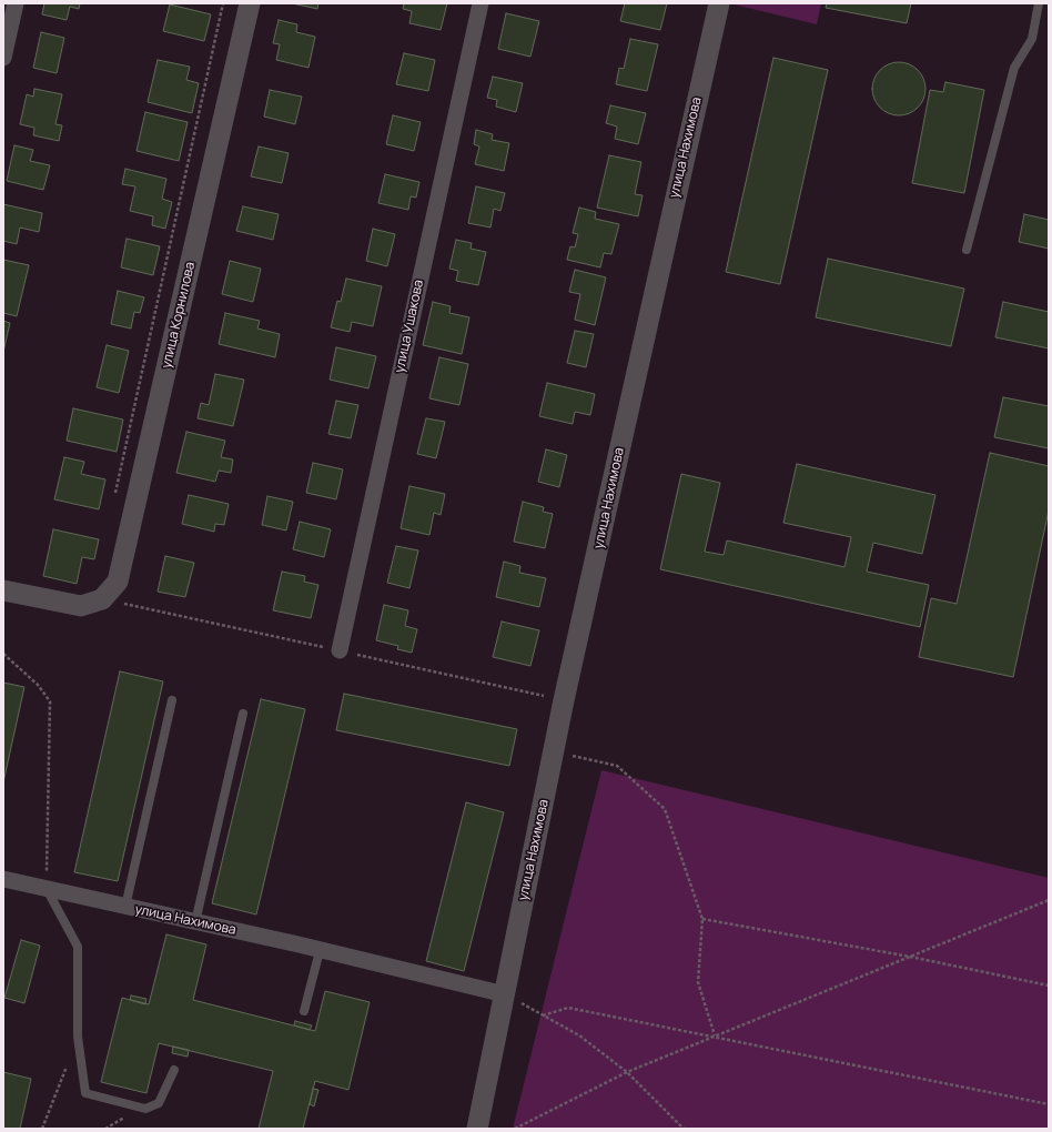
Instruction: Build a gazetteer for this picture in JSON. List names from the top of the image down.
{
  "streets": {
    "street": ["улица Нахимова", "улица Корнилова", "улица Ушакова"]
  }
}
